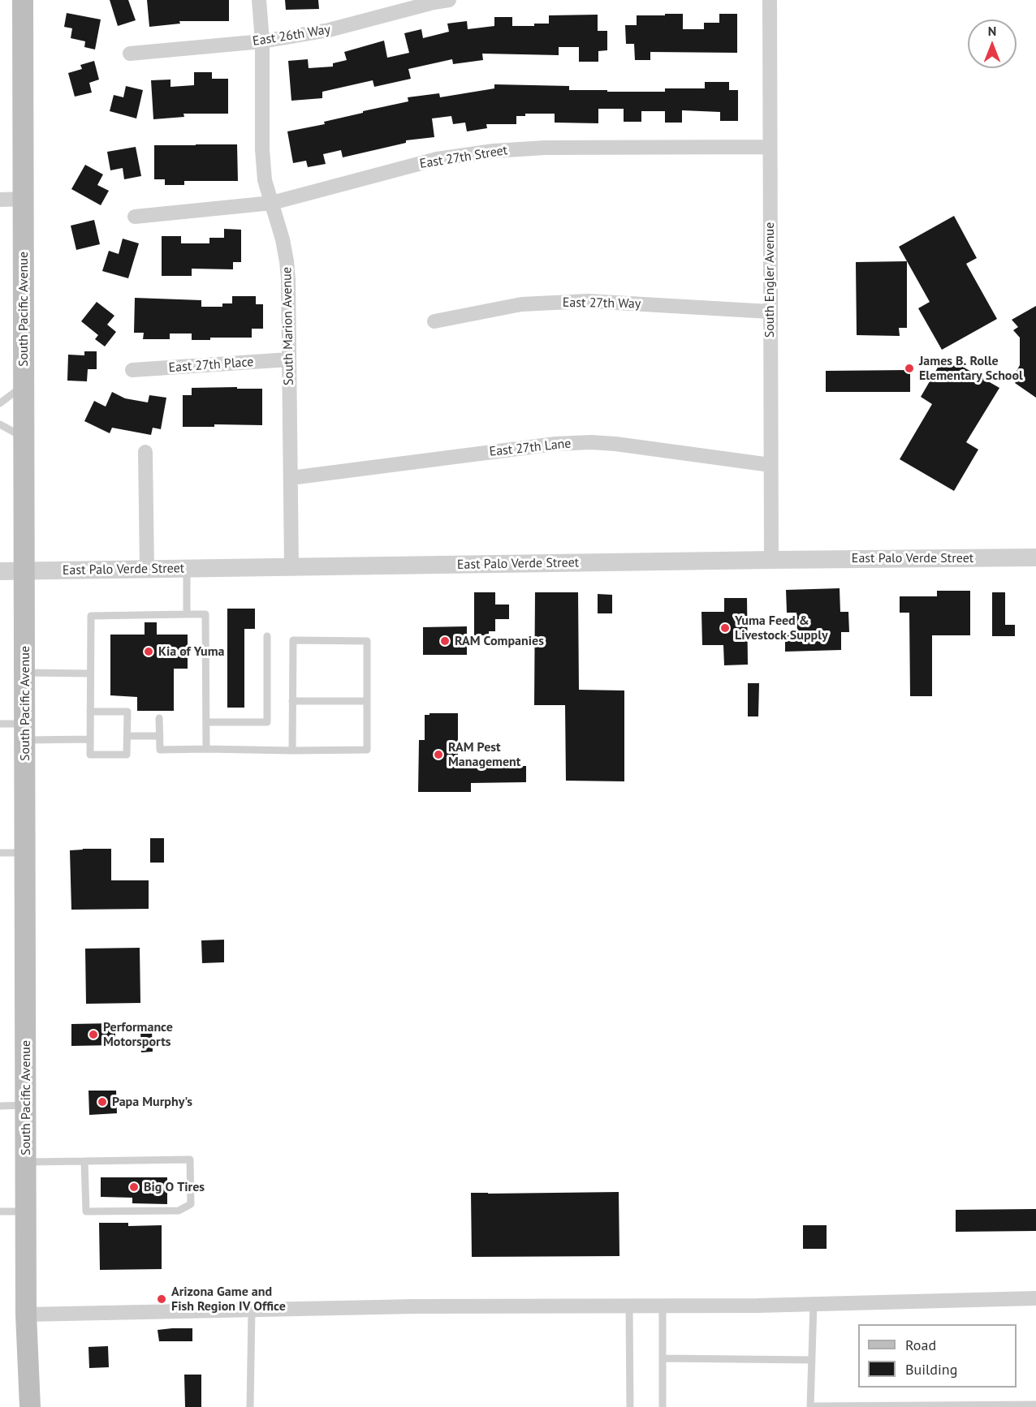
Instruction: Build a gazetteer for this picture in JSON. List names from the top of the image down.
{
  "streets": {
    "main road": ["South Pacific Avenue"],
    "street": [
      "East 26th Way",
      "East 27th Street",
      "South Engler Avenue",
      "East 27th Way",
      "South Marion Avenue",
      "East 27th Place",
      "East 27th Lane",
      "East Palo Verde Street"
    ]
  },
  "crossings": [
    ["East 26th Way", "South Marion Avenue"],
    ["East 27th Street", "South Engler Avenue"],
    ["East 27th Street", "South Marion Avenue"],
    ["South Engler Avenue", "East 27th Way"],
    ["South Engler Avenue", "East 27th Lane"],
    ["South Engler Avenue", "East Palo Verde Street"],
    ["South Pacific Avenue", "East Palo Verde Street"],
    ["South Marion Avenue", "East 27th Place"],
    ["South Marion Avenue", "East 27th Lane"],
    ["South Marion Avenue", "East Palo Verde Street"]
  ],
  "places": [
    "James B. Rolle Elementary School",
    "Yuma Feed & Livestock Supply",
    "RAM Companies",
    "Kia of Yuma",
    "RAM Pest Management",
    "Performance Motorsports",
    "Papa Murphy's",
    "Big O Tires",
    "Arizona Game and Fish Region IV Office"
  ],
  "legend": ["Road", "Building"],
  "north": "top"
}
